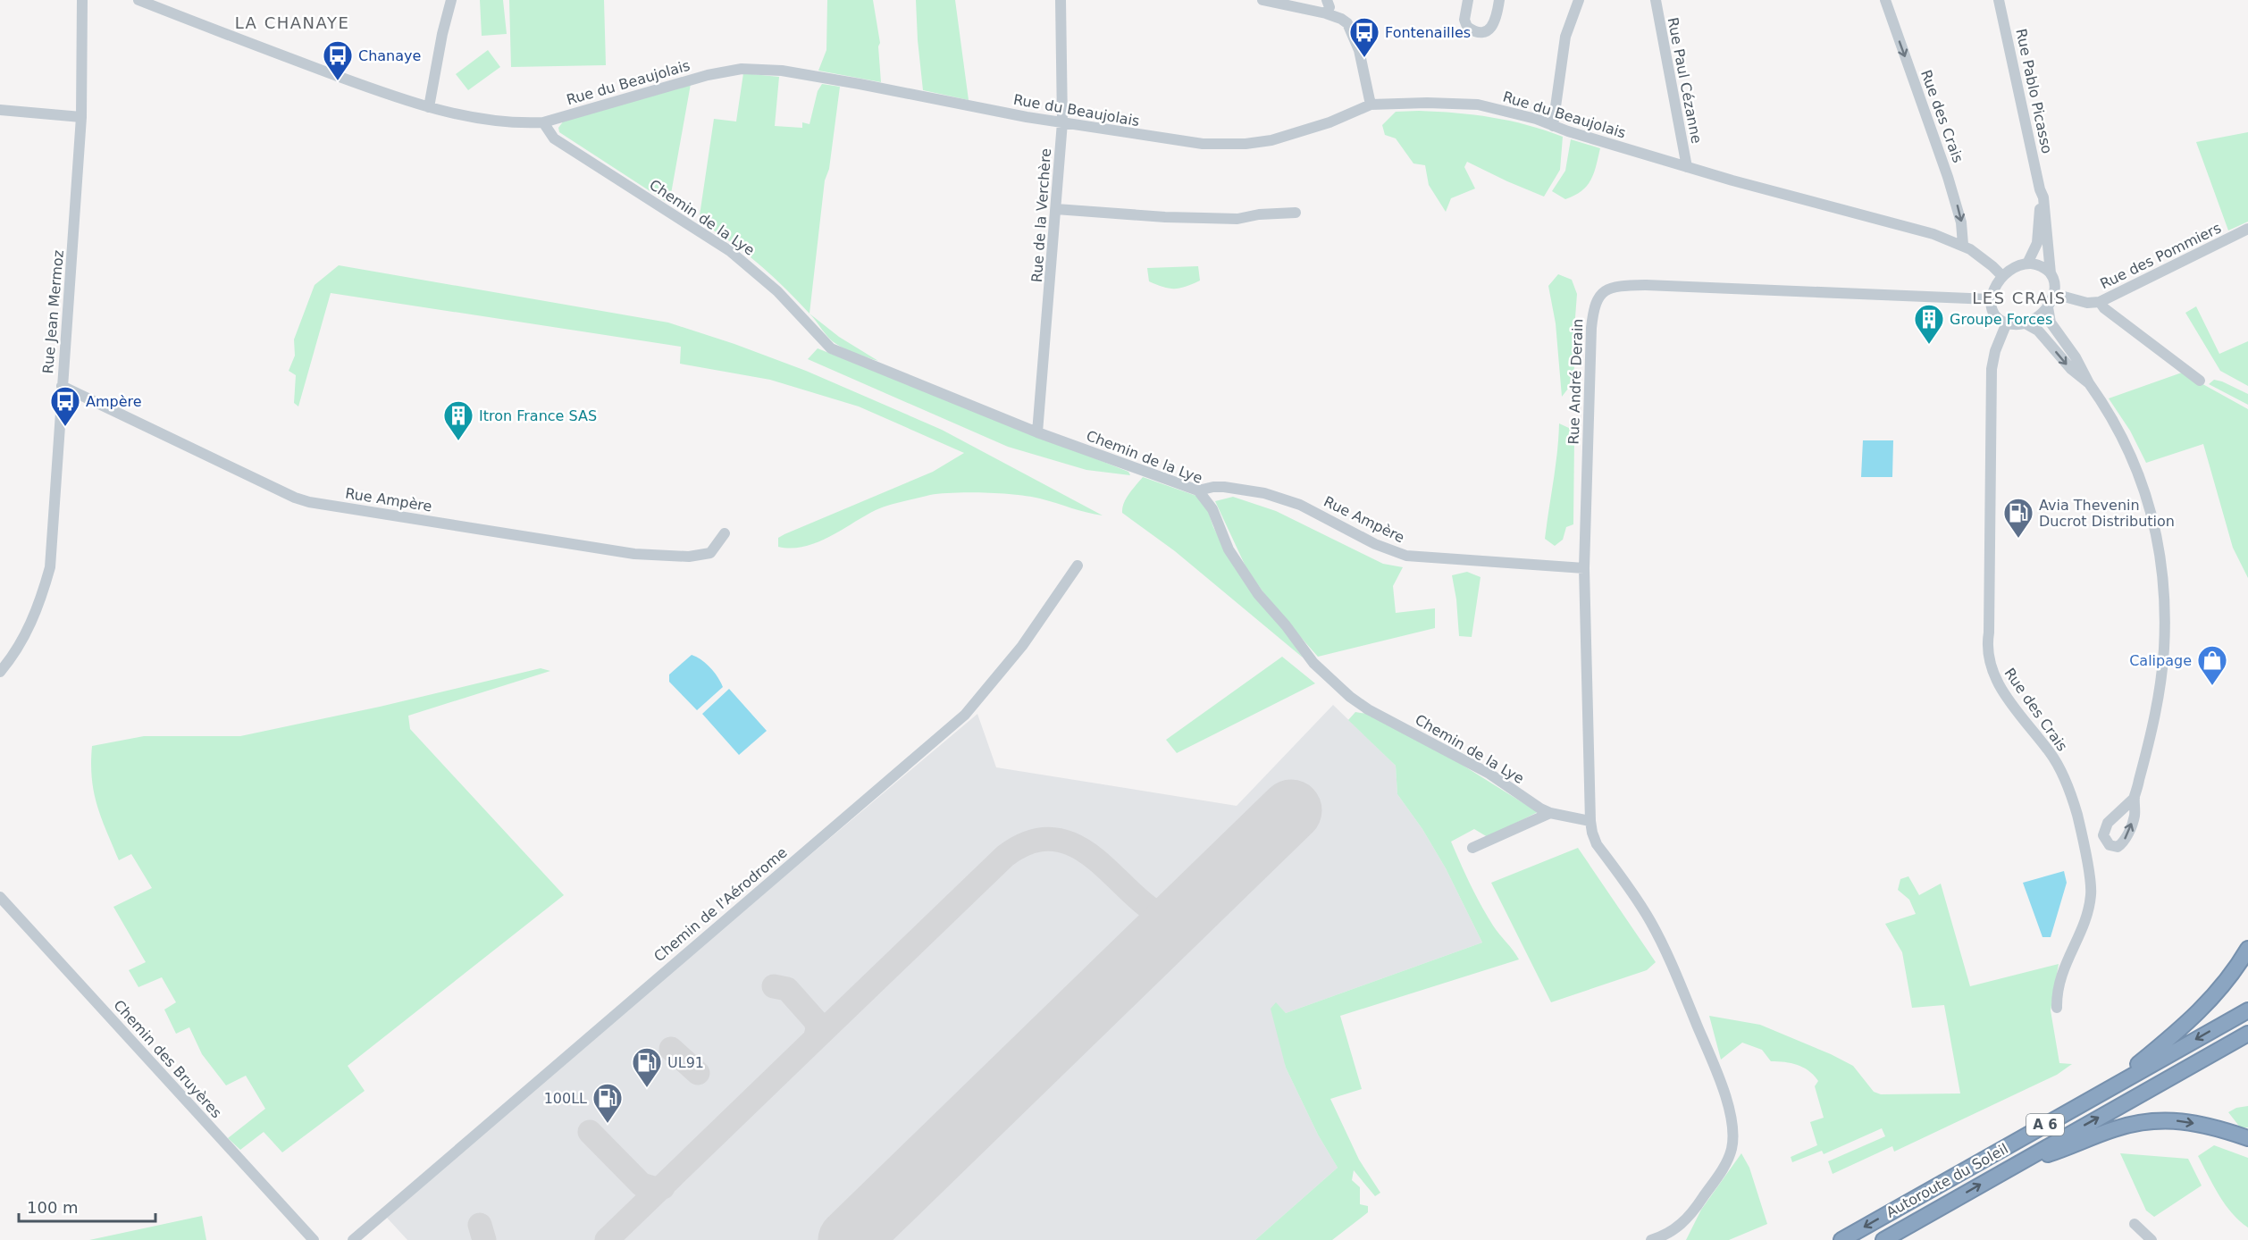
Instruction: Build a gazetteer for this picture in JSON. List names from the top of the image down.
{
  "streets": {
    "highway": ["A 6", "Autoroute du Soleil"],
    "street": [
      "Rue Paul Cézanne",
      "Rue du Beaujolais",
      "Rue Pablo Picasso",
      "Rue des Crais",
      "Rue de la Verchère",
      "Chemin de la Lye",
      "Rue des Pommiers",
      "Rue Jean Mermoz",
      "Rue André Derain",
      "Rue Ampère",
      "Chemin de l'Aérodrome",
      "Chemin des Bruyères"
    ]
  },
  "crossings": [
    ["Rue Paul Cézanne", "Rue du Beaujolais"],
    ["Rue du Beaujolais", "Rue Pablo Picasso"],
    ["Rue du Beaujolais", "Rue des Crais"],
    ["Rue du Beaujolais", "Rue de la Verchère"],
    ["Rue du Beaujolais", "Chemin de la Lye"],
    ["Rue du Beaujolais", "Rue des Pommiers"],
    ["Rue du Beaujolais", "Rue André Derain"],
    ["Rue Pablo Picasso", "Rue des Crais"],
    ["Rue Pablo Picasso", "Rue des Pommiers"],
    ["Rue Pablo Picasso", "Rue André Derain"],
    ["Rue des Crais", "Rue des Pommiers"],
    ["Rue des Crais", "Rue André Derain"],
    ["Rue de la Verchère", "Chemin de la Lye"],
    ["Chemin de la Lye", "Rue André Derain"],
    ["Chemin de la Lye", "Rue Ampère"],
    ["Rue des Pommiers", "Rue André Derain"],
    ["Rue Jean Mermoz", "Rue Ampère"],
    ["Rue André Derain", "Rue Ampère"]
  ],
  "districts": ["LA CHANAYE", "LES CRAIS"],
  "places": {
    "bus stop": ["Fontenailles", "Chanaye", "Ampère"],
    "building": ["Groupe Forces", "Itron France SAS"],
    "fuel station": ["Avia Thevenin Ducrot Distribution", "UL91", "100LL"],
    "shop": ["Calipage"]
  },
  "scale_bar": "100 m"
}
